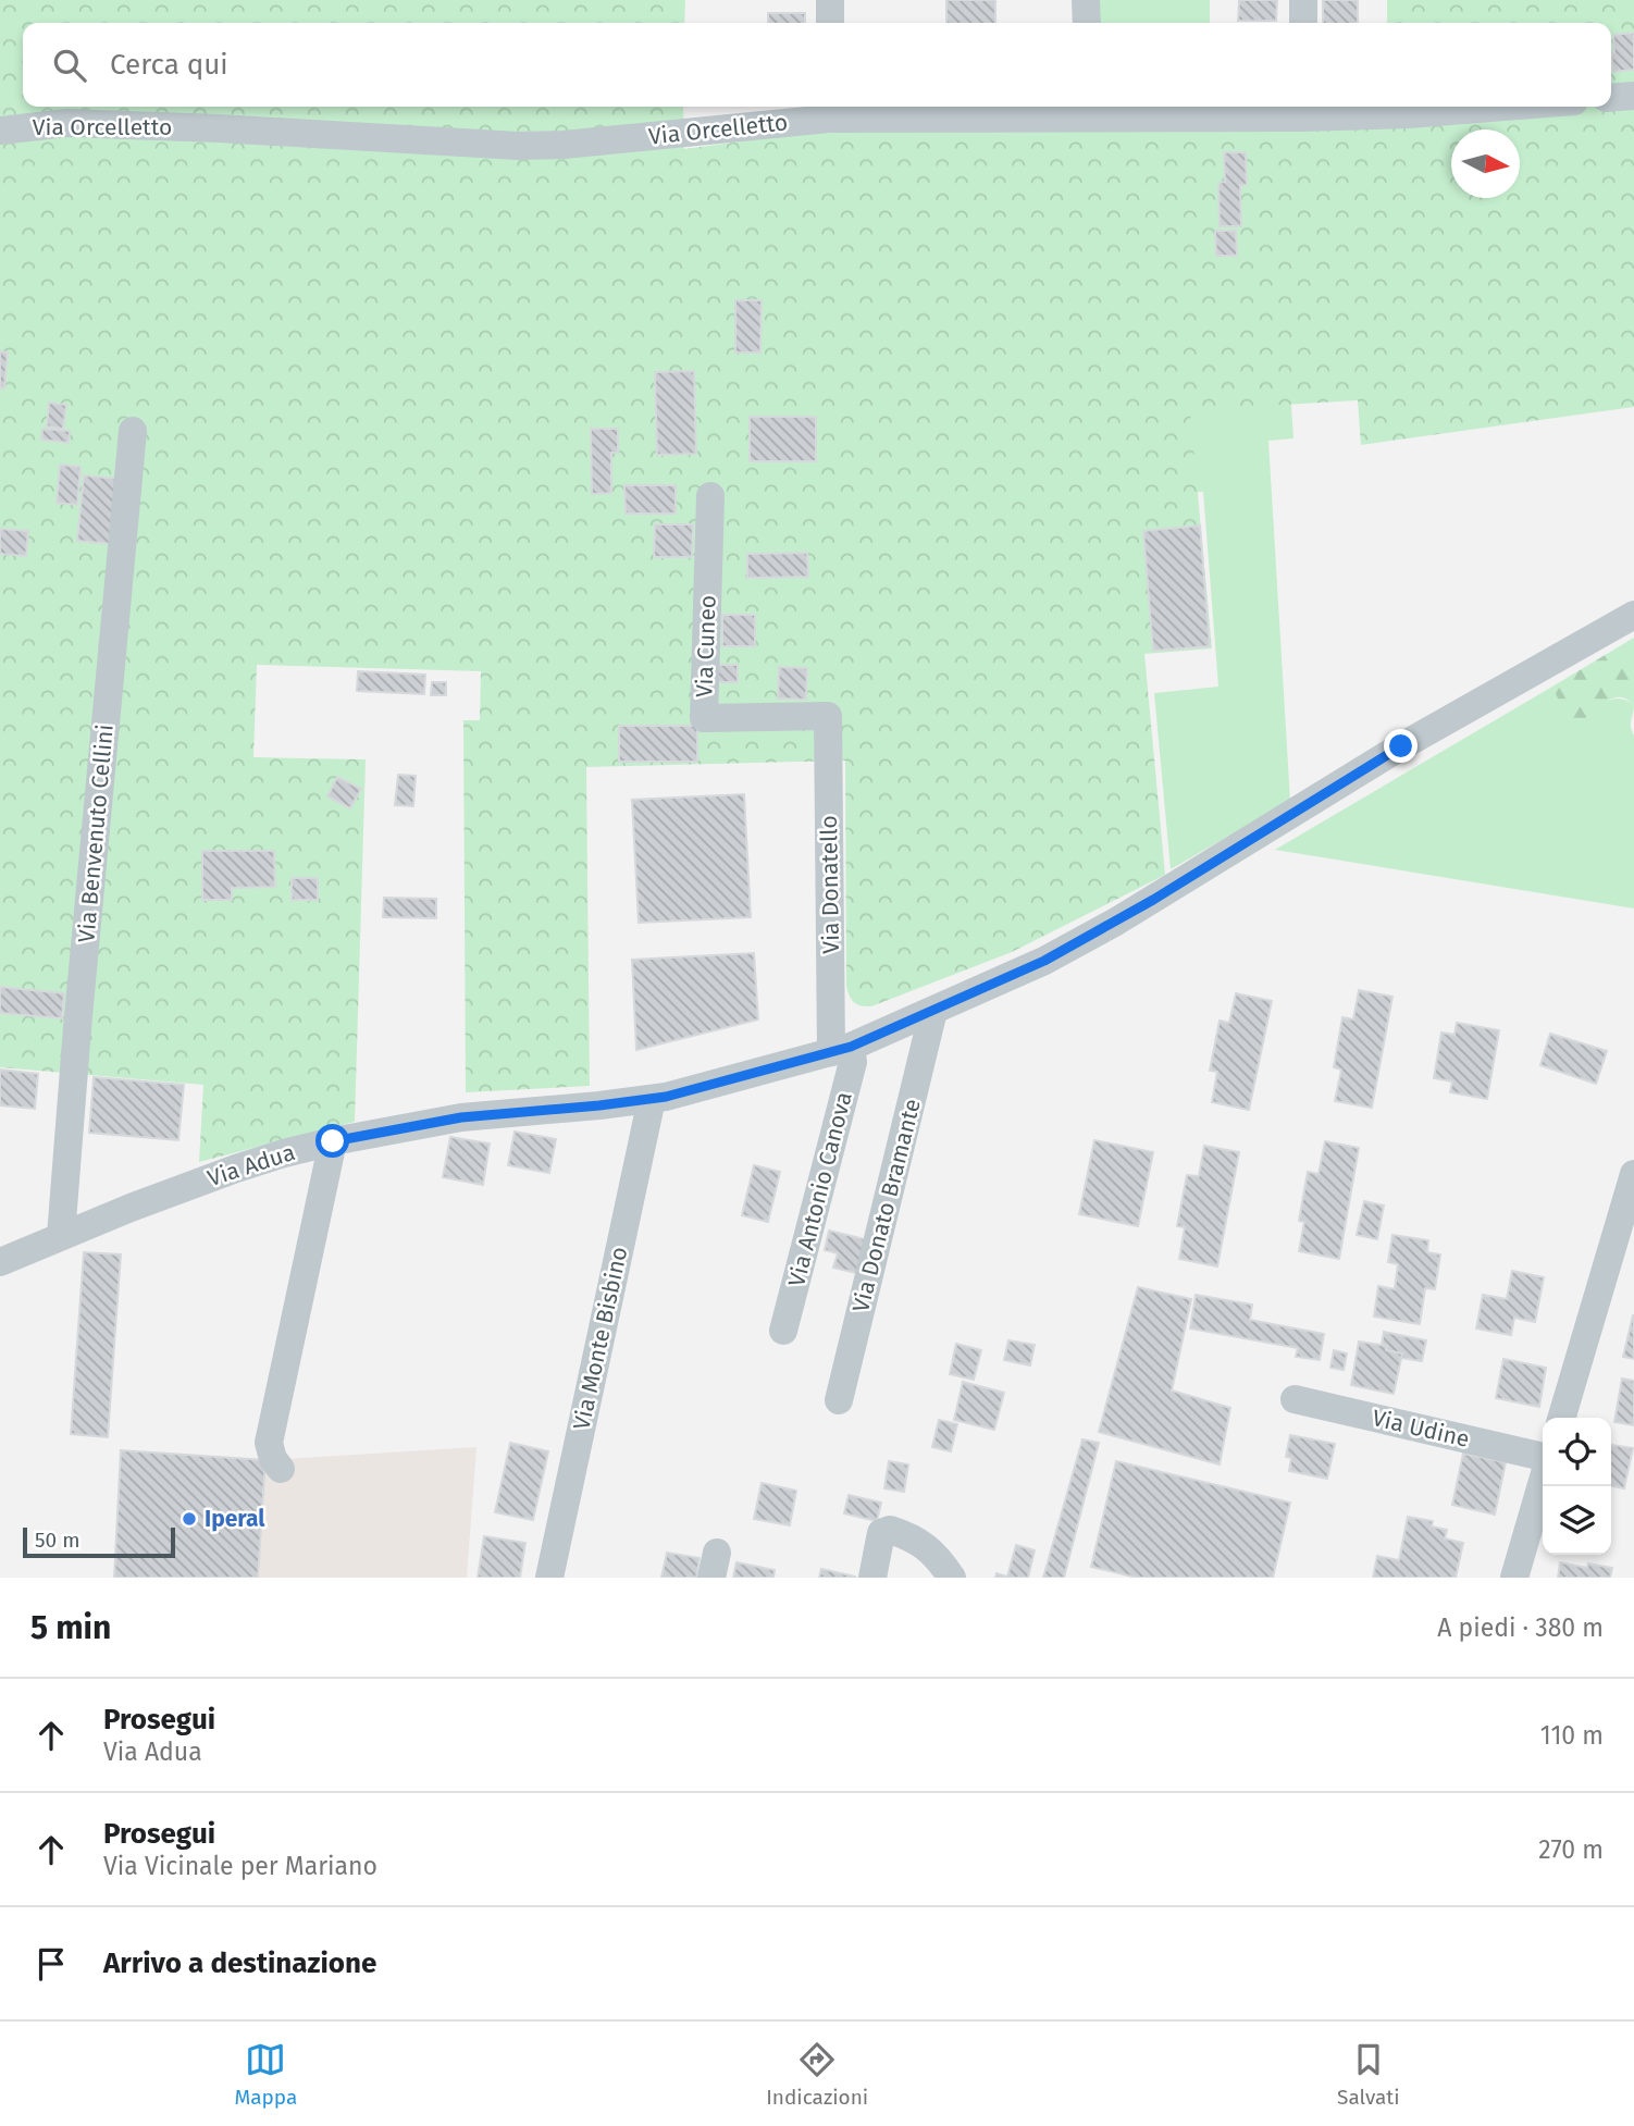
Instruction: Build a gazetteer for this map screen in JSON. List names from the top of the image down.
{
  "streets": {
    "street": [
      "Via Orcelletto",
      "Via Cuneo",
      "Via Benvenuto Cellini",
      "Via Donatello",
      "Via Adua",
      "Via Antonio Canova",
      "Via Donato Bramante",
      "Via Monte Bisbino",
      "Via Udine"
    ]
  },
  "crossings": [
    ["Via Cuneo", "Via Donatello"],
    ["Via Benvenuto Cellini", "Via Adua"],
    ["Via Donatello", "Via Adua"],
    ["Via Donatello", "Via Antonio Canova"],
    ["Via Adua", "Via Antonio Canova"],
    ["Via Adua", "Via Donato Bramante"],
    ["Via Adua", "Via Monte Bisbino"]
  ],
  "places": ["Iperal"],
  "scale_bar": "50 m",
  "north": "right",
  "page": {
    "search": "Cerca qui",
    "scale": "50 m",
    "heading": ["5 min", "A piedi · 380 m"],
    "list": [
      ["Prosegui", "Via Adua", "110 m"],
      ["Prosegui", "Via Vicinale per Mariano", "270 m"],
      "Arrivo a destinazione"
    ],
    "nav": ["Mappa", "Indicazioni", "Salvati"]
  }
}
